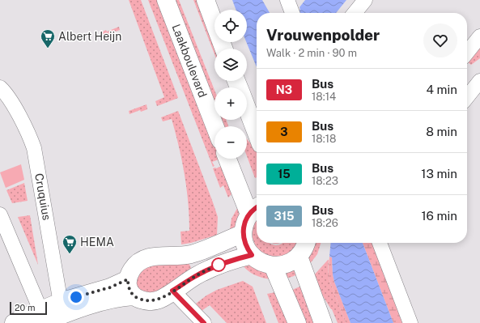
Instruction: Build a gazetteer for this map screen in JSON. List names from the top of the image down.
{
  "streets": {
    "main road": ["Laakboulevard"],
    "street": ["Cruquius"]
  },
  "places": {
    "supermarket": ["Albert Heijn", "HEMA"]
  },
  "lines": ["bus line N3"],
  "scale_bar": "20 m",
  "page": {
    "map_buttons": ["+", "−"],
    "heading": ["Vrouwenpolder", "Walk · 2 min · 90 m"],
    "list": [
      {
        "mark": "N3",
        "name": "Bus",
        "note": "18:14",
        "value": "4 min"
      },
      {
        "mark": "3",
        "name": "Bus",
        "note": "18:18",
        "value": "8 min"
      },
      {
        "mark": "15",
        "name": "Bus",
        "note": "18:23",
        "value": "13 min"
      },
      {
        "mark": "315",
        "name": "Bus",
        "note": "18:26",
        "value": "16 min"
      }
    ],
    "scale": "20 m"
  }
}
